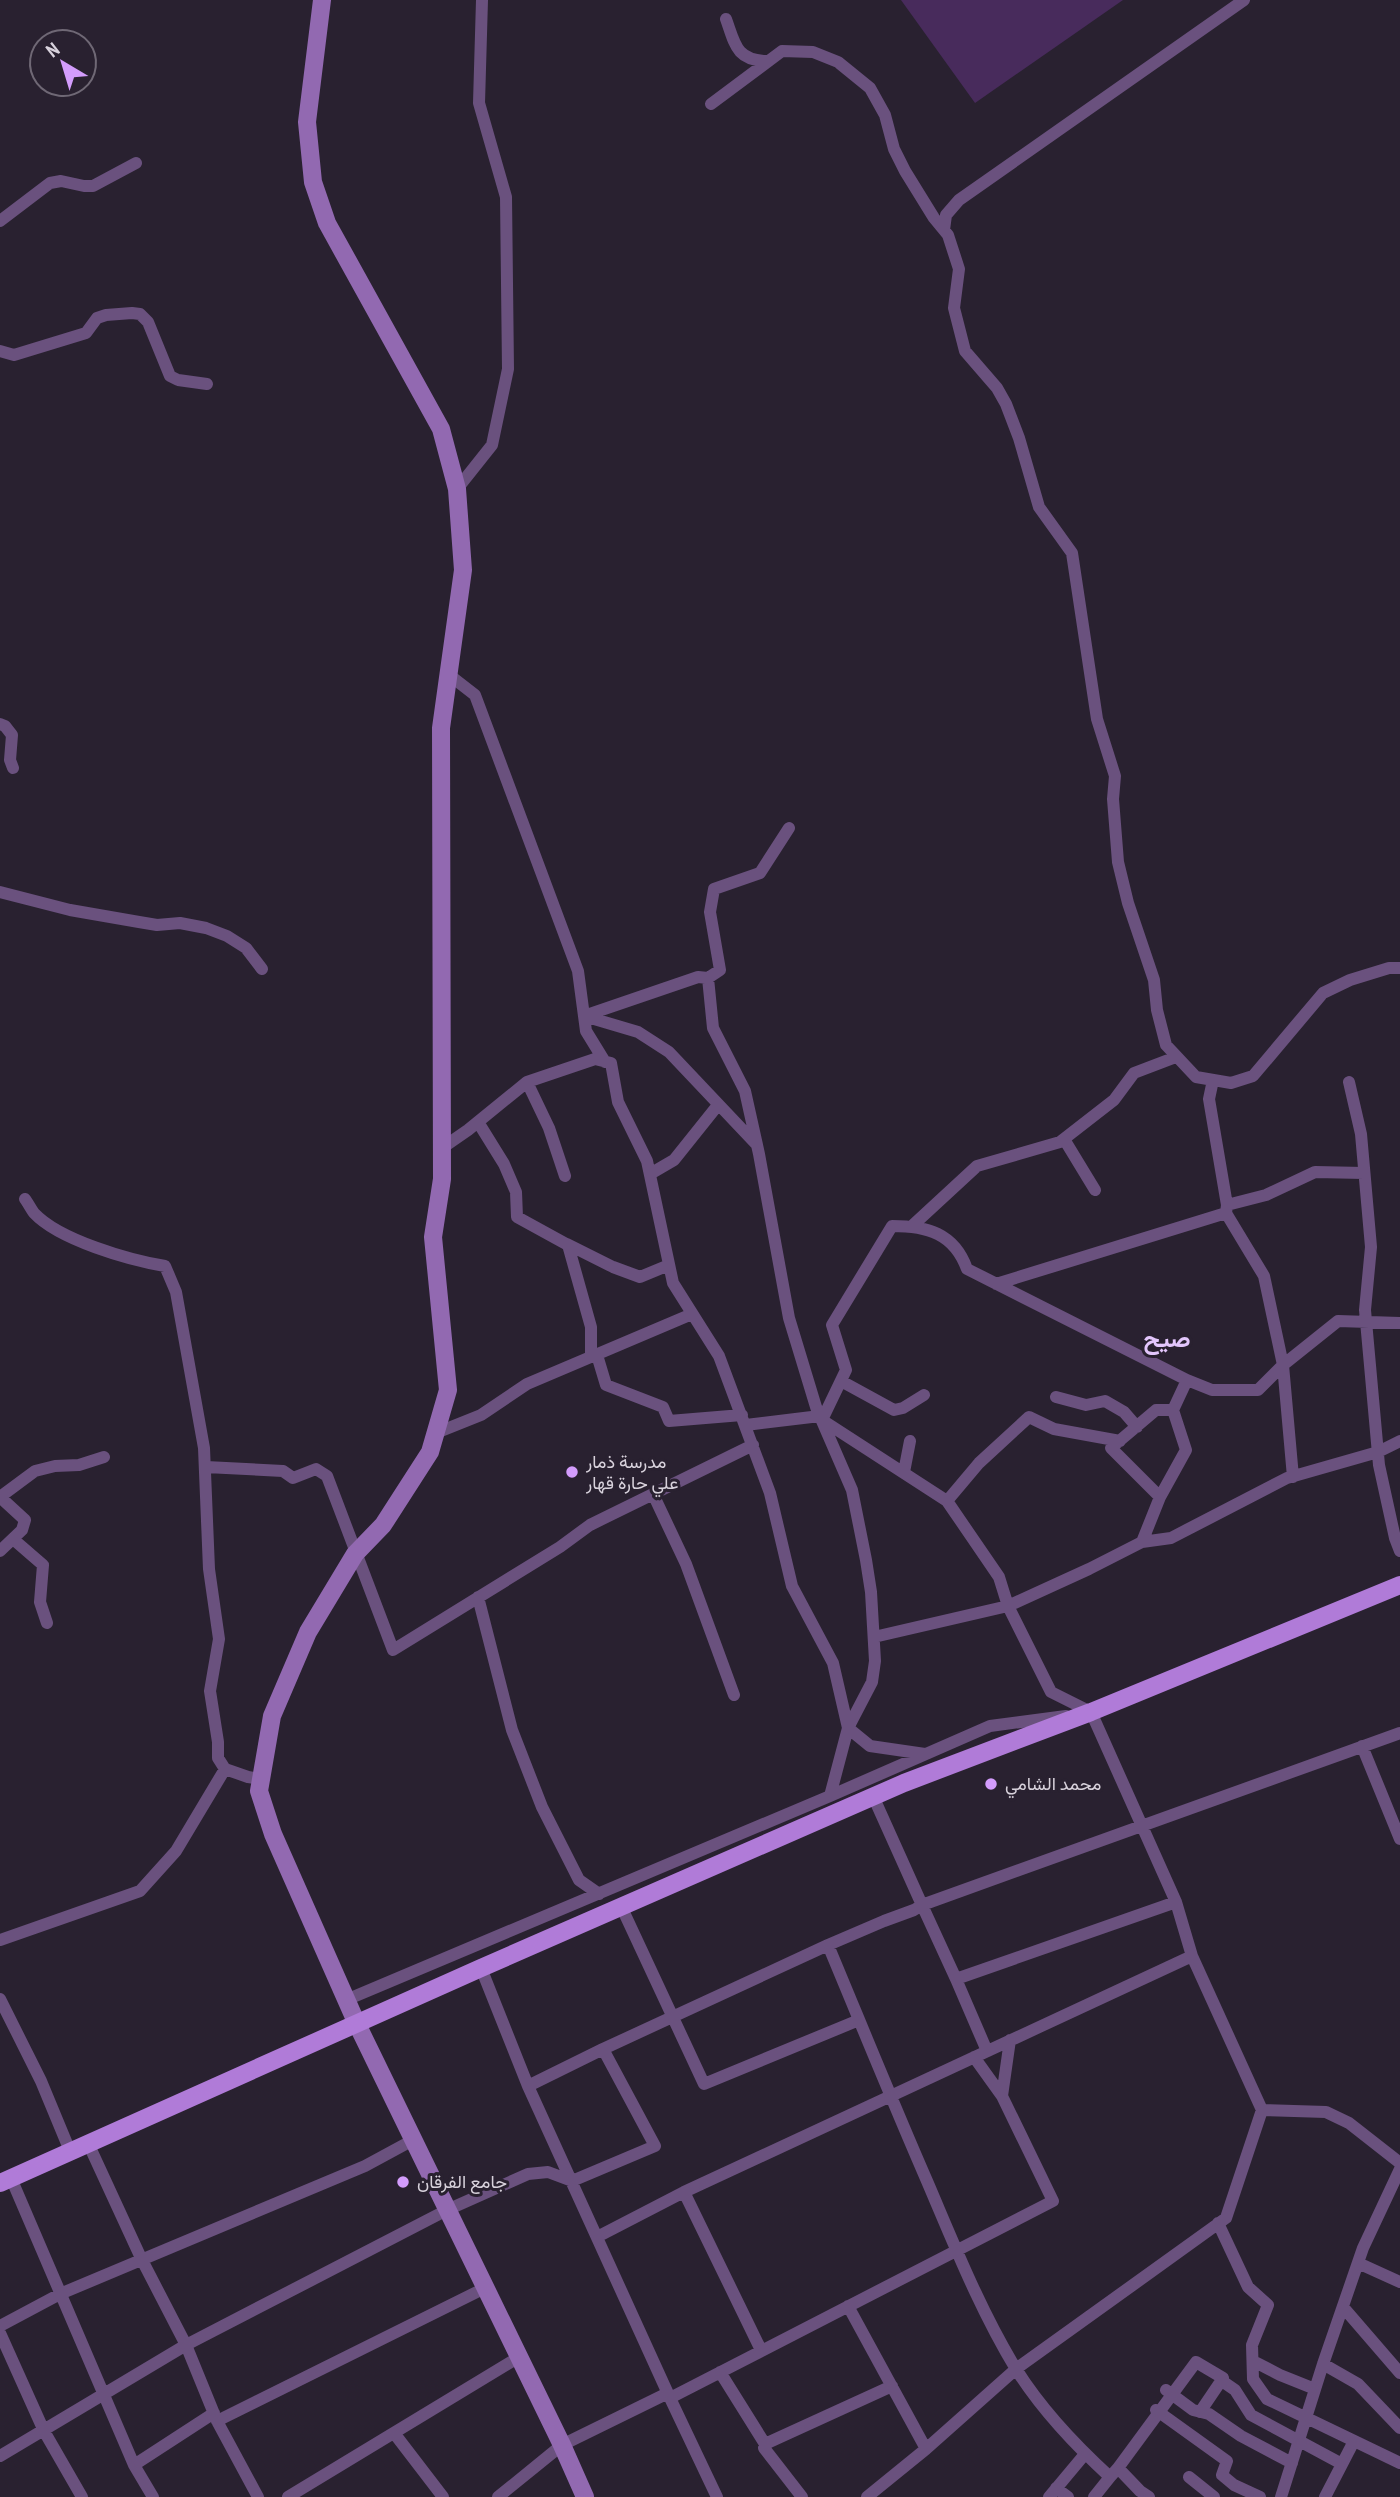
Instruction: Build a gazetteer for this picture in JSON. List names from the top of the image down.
{
  "districts": ["صيح"],
  "places": ["مدرسة ذمار علي حارة قهار", "محمد الشامي", "جامع الفرقان"],
  "north": "top left"
}
